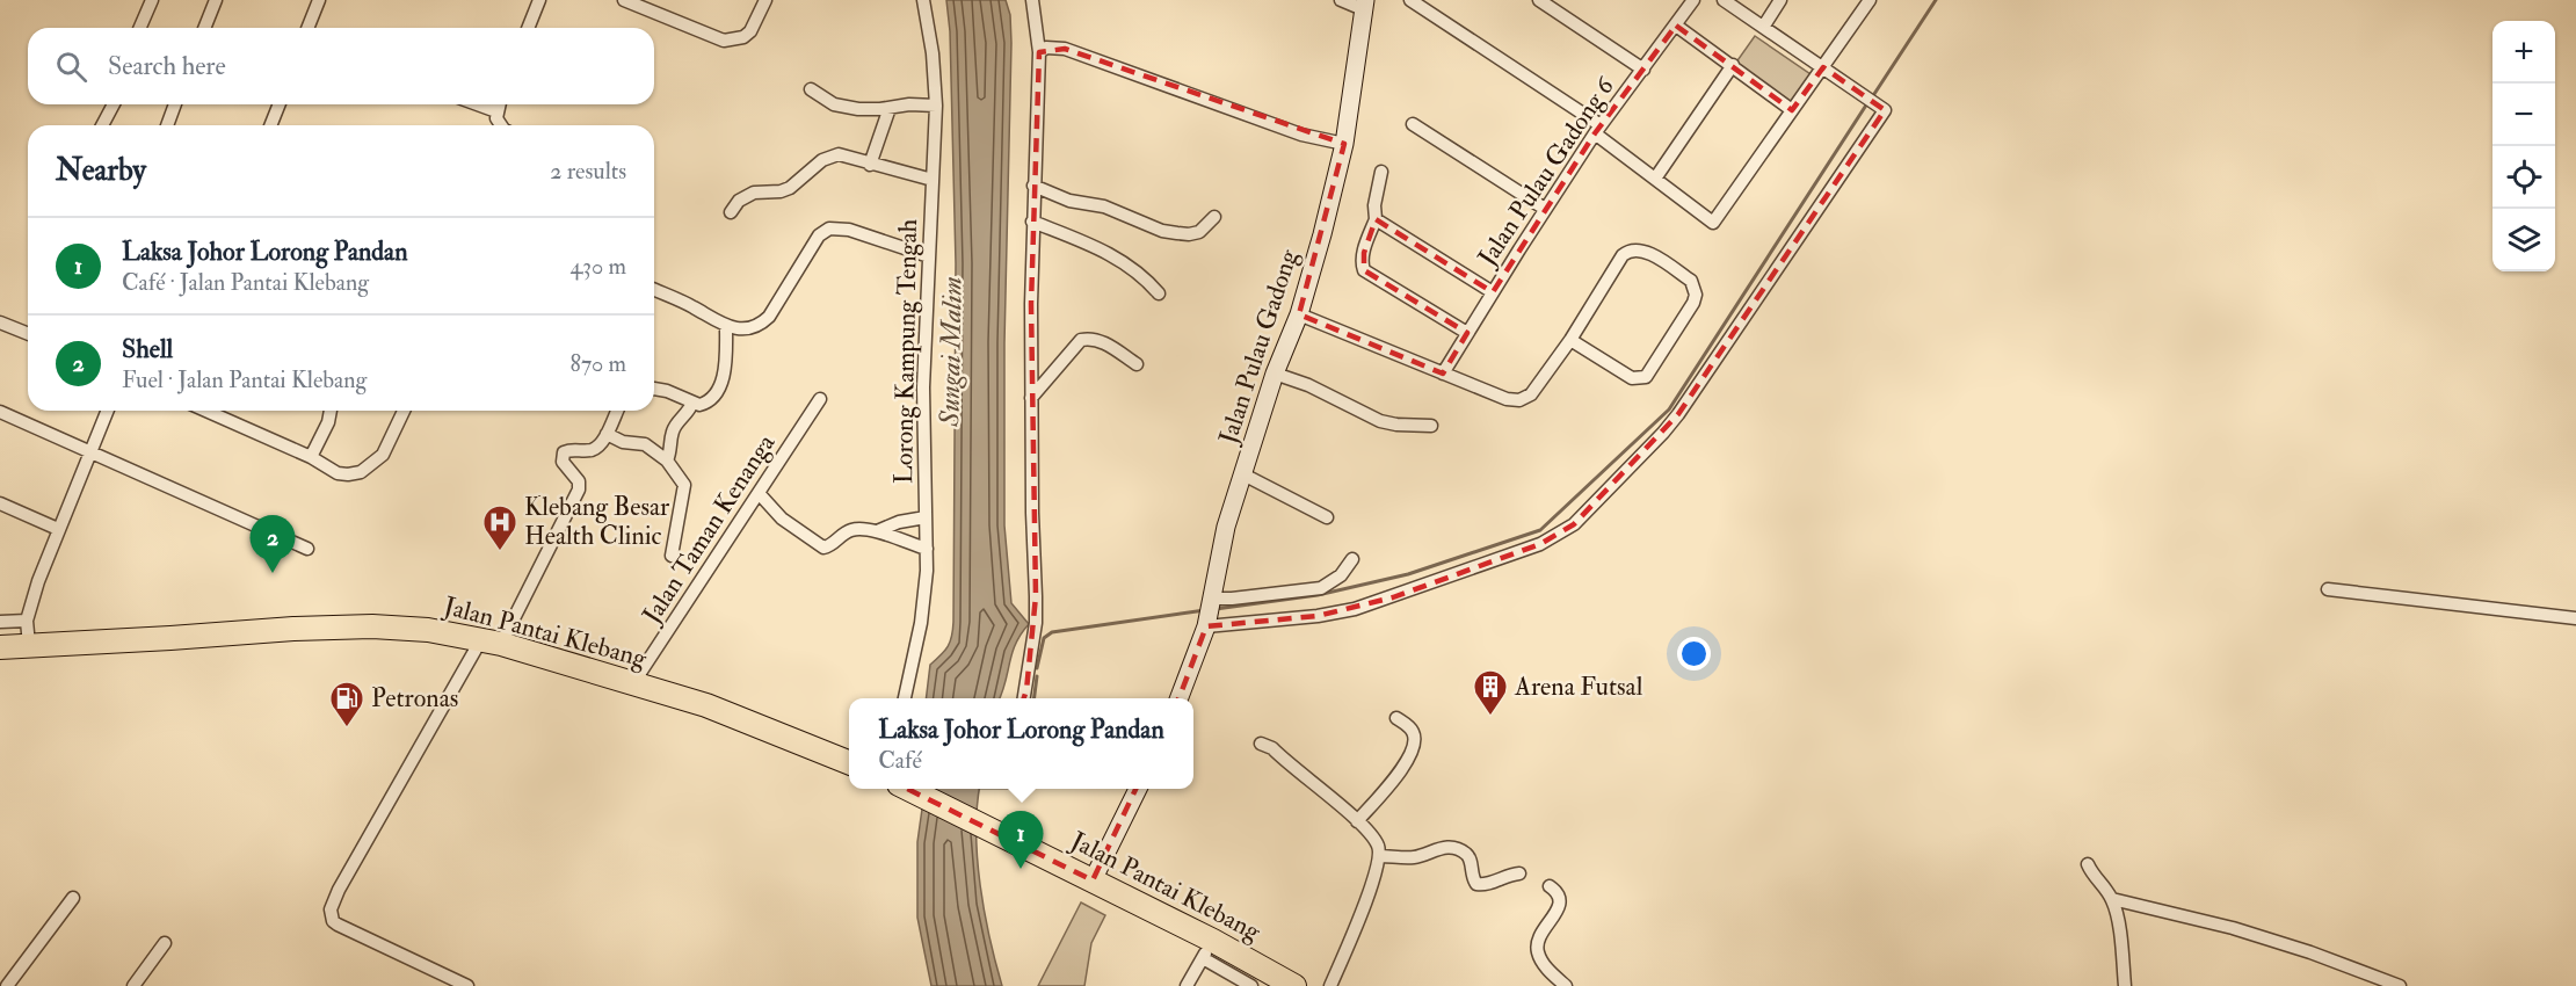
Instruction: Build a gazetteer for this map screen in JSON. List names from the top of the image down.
{
  "streets": {
    "highway": ["Jalan Pantai Klebang"],
    "main road": ["Jalan Pulau Gadong"],
    "street": ["Jalan Pulau Gadong 6", "Lorong Kampung Tengah", "Jalan Taman Kenanga"]
  },
  "crossings": [
    ["Jalan Taman Kenanga", "Jalan Pantai Klebang"]
  ],
  "water": ["Sungai Malim"],
  "places": {
    "hospital": ["Klebang Besar Health Clinic"],
    "building": ["Arena Futsal"],
    "fuel station": ["Petronas"]
  },
  "page": {
    "map_buttons": ["+", "−"],
    "search": "Search here",
    "heading": ["Nearby", "2 results"],
    "list": [
      {
        "mark": "1",
        "name": "Laksa Johor Lorong Pandan",
        "note": "Café · Jalan Pantai Klebang",
        "value": "430 m"
      },
      {
        "mark": "2",
        "name": "Shell",
        "note": "Fuel · Jalan Pantai Klebang",
        "value": "870 m"
      }
    ],
    "pins": ["2", "1"],
    "popup": ["Laksa Johor Lorong Pandan", "Café"]
  }
}
